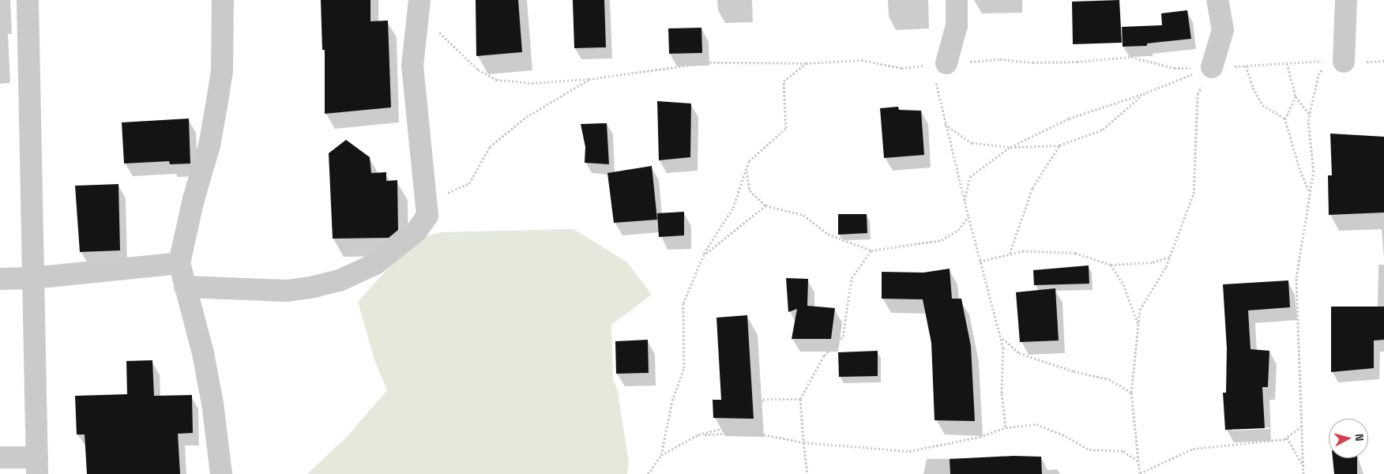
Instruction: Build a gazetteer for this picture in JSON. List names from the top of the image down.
{
  "north": "right"
}
